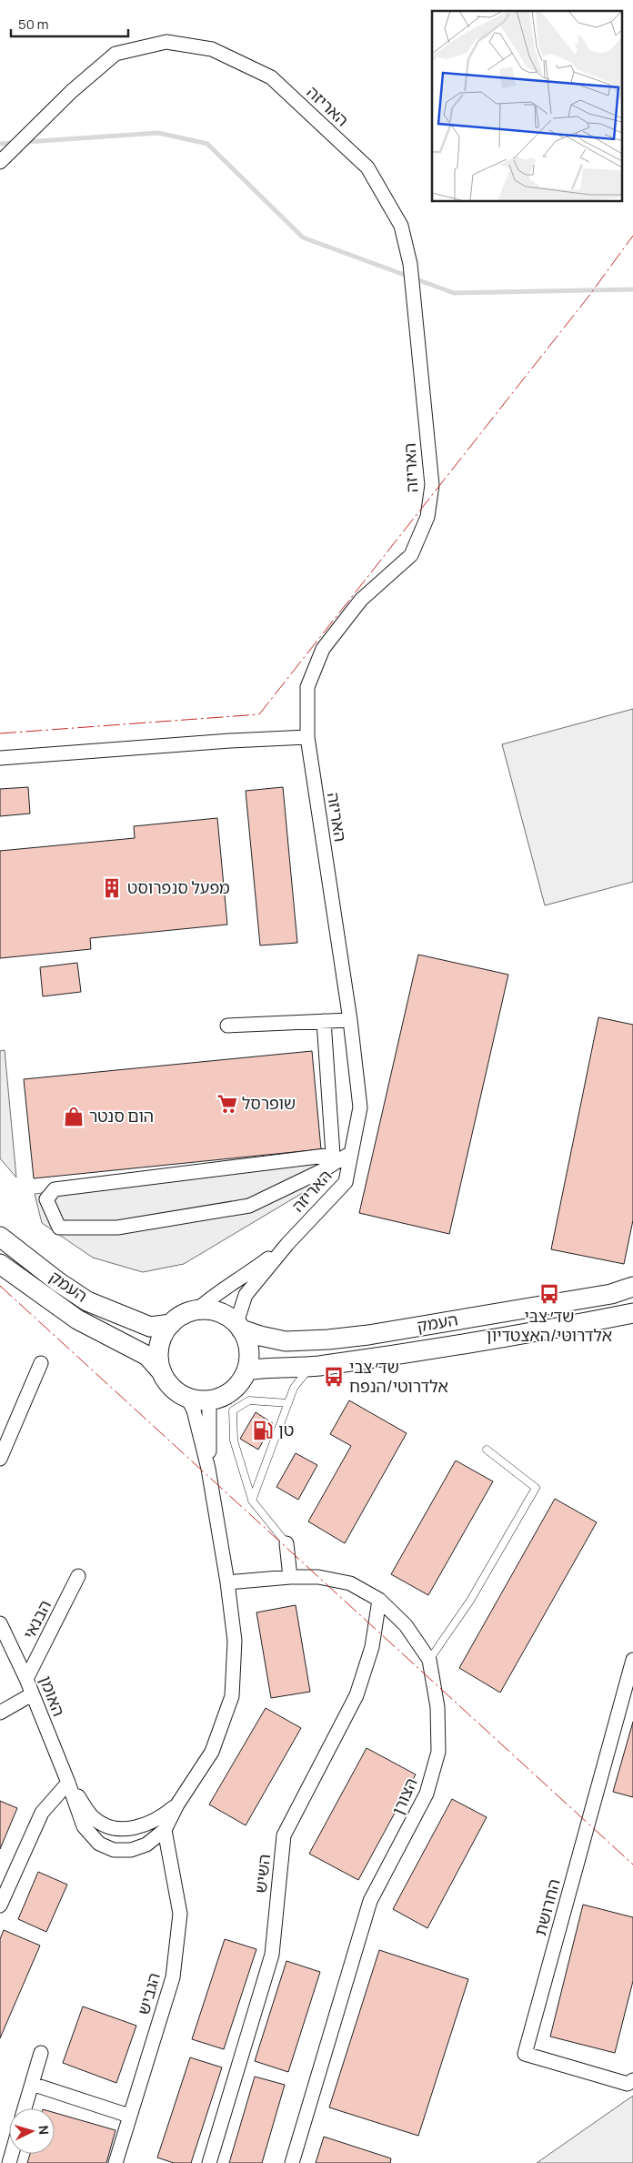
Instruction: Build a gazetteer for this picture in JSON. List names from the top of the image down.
{
  "streets": {
    "main road": ["העמק"],
    "street": [
      "האריזה",
      "הבנאי",
      "האומן",
      "הצורן",
      "השיש",
      "החרושת",
      "הגביש"
    ]
  },
  "crossings": [
    ["האריזה", "העמק"],
    ["הבנאי", "האומן"],
    ["הצורן", "השיש"]
  ],
  "places": {
    "building": ["מפעל סנפרוסט"],
    "supermarket": ["שופרסל"],
    "shop": ["הום סנטר"],
    "bus stop": ["שד׳ צבי אלדרוטי/האצטדיון", "שד׳ צבי אלדרוטי/הנפח"],
    "fuel station": ["טן"]
  },
  "scale_bar": "50 m",
  "north": "right"
}
